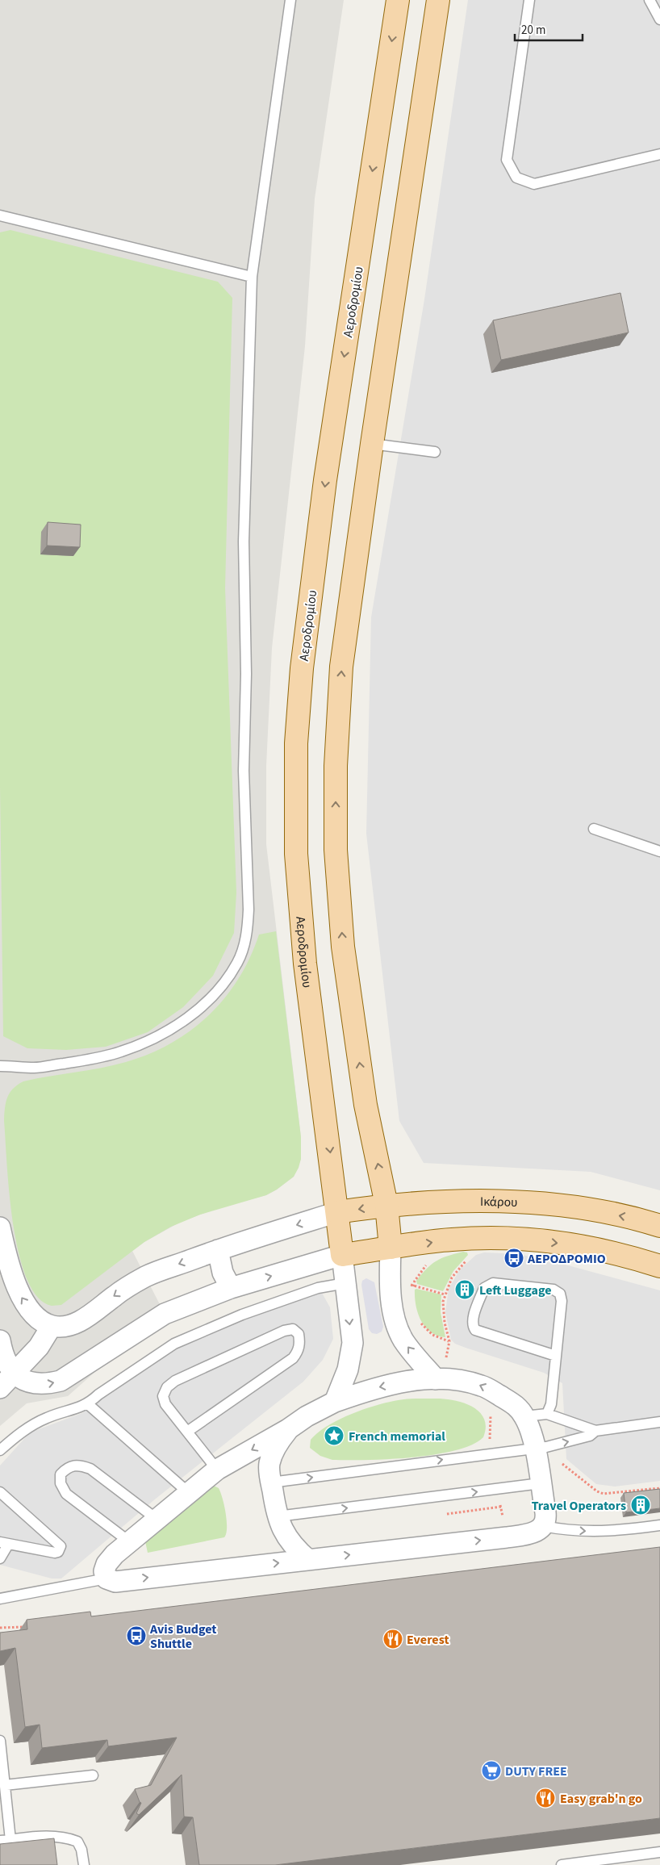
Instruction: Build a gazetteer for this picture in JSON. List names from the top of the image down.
{
  "streets": {
    "main road": ["Αεροδρομίου", "Ικάρου"]
  },
  "crossings": [
    ["Αεροδρομίου", "Ικάρου"]
  ],
  "places": {
    "bus stop": ["ΑΕΡΟΔΡΟΜΙΟ", "Avis Budget Shuttle"],
    "building": ["Left Luggage", "Travel Operators"],
    "place": ["French memorial"],
    "restaurant": ["Everest", "Easy grab'n go"],
    "supermarket": ["DUTY FREE"]
  },
  "scale_bar": "20 m"
}
